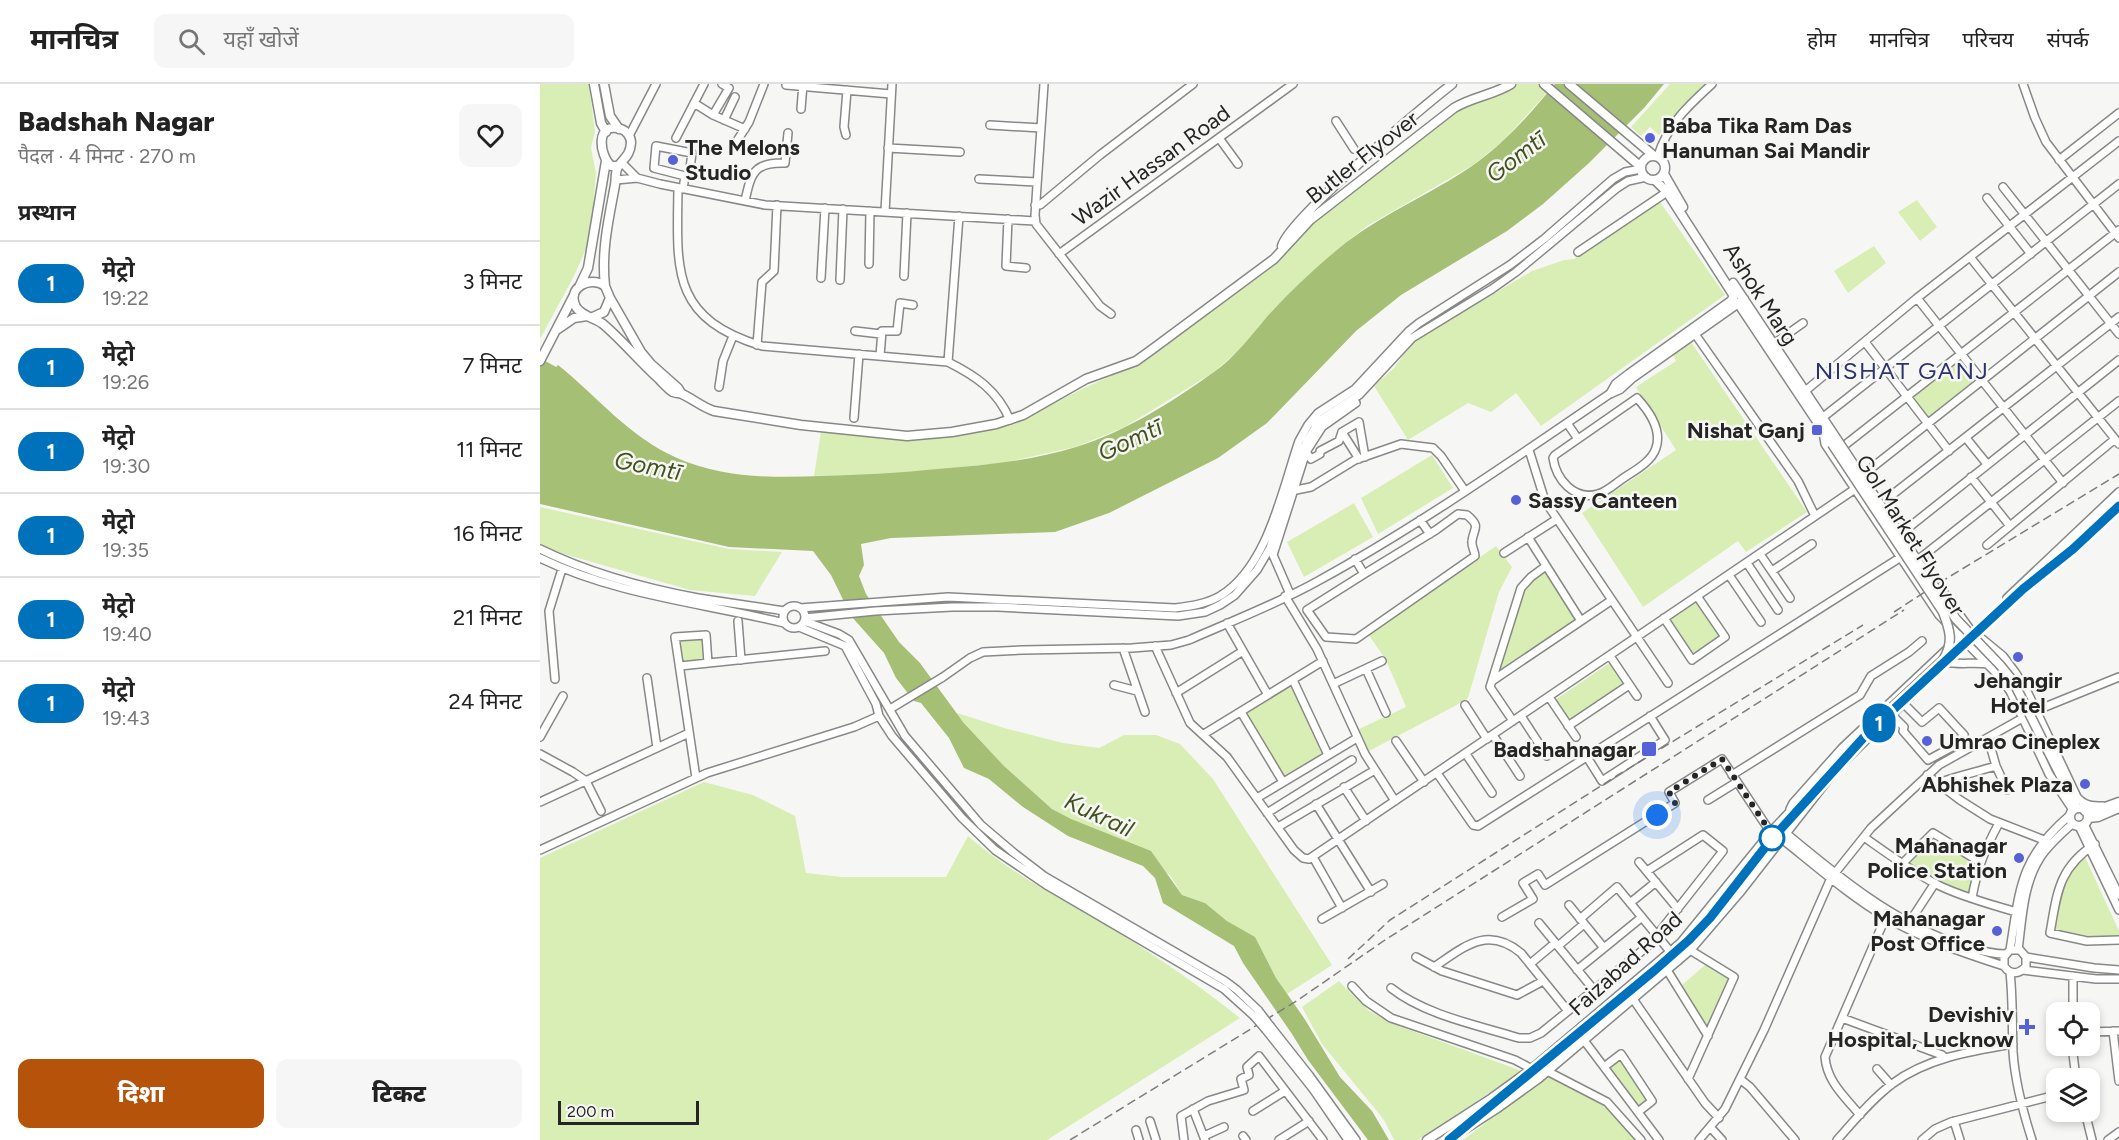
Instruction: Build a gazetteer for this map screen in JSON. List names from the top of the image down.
{
  "streets": {
    "main road": [
      "Butler Flyover",
      "Ashok Marg",
      "Gol Market Flyover",
      "Faizabad Road"
    ],
    "street": ["Wazir Hassan Road"]
  },
  "crossings": [
    ["Ashok Marg", "Gol Market Flyover"],
    ["Ashok Marg", "Faizabad Road"],
    ["Gol Market Flyover", "Faizabad Road"]
  ],
  "districts": ["NISHAT GANJ"],
  "water": ["Gomtī", "Kukrail"],
  "places": {
    "other": [
      "Baba Tika Ram Das Hanuman Sai Mandir",
      "The Melons Studio",
      "Sassy Canteen",
      "Jehangir Hotel",
      "Umrao Cineplex",
      "Abhishek Plaza",
      "Mahanagar Police Station",
      "Mahanagar Post Office"
    ],
    "transit": ["Nishat Ganj", "Badshahnagar"],
    "health": ["Devishiv Hospital, Lucknow"]
  },
  "lines": ["metro line 1"],
  "scale_bar": "200 m",
  "page": {
    "header": "मानचित्र",
    "search": "यहाँ खोजें",
    "nav": [
      "होम",
      "मानचित्र",
      "परिचय",
      "संपर्क"
    ],
    "heading": [
      ["Badshah Nagar", "पैदल · 4 मिनट · 270 m"],
      "प्रस्थान"
    ],
    "on_map": "1",
    "list": [
      {
        "mark": "1",
        "name": "मेट्रो",
        "note": "19:22",
        "value": "3 मिनट"
      },
      {
        "mark": "1",
        "name": "मेट्रो",
        "note": "19:26",
        "value": "7 मिनट"
      },
      {
        "mark": "1",
        "name": "मेट्रो",
        "note": "19:30",
        "value": "11 मिनट"
      },
      {
        "mark": "1",
        "name": "मेट्रो",
        "note": "19:35",
        "value": "16 मिनट"
      },
      {
        "mark": "1",
        "name": "मेट्रो",
        "note": "19:40",
        "value": "21 मिनट"
      },
      {
        "mark": "1",
        "name": "मेट्रो",
        "note": "19:43",
        "value": "24 मिनट"
      }
    ],
    "buttons": ["दिशा", "टिकट"],
    "scale": "200 m"
  }
}
